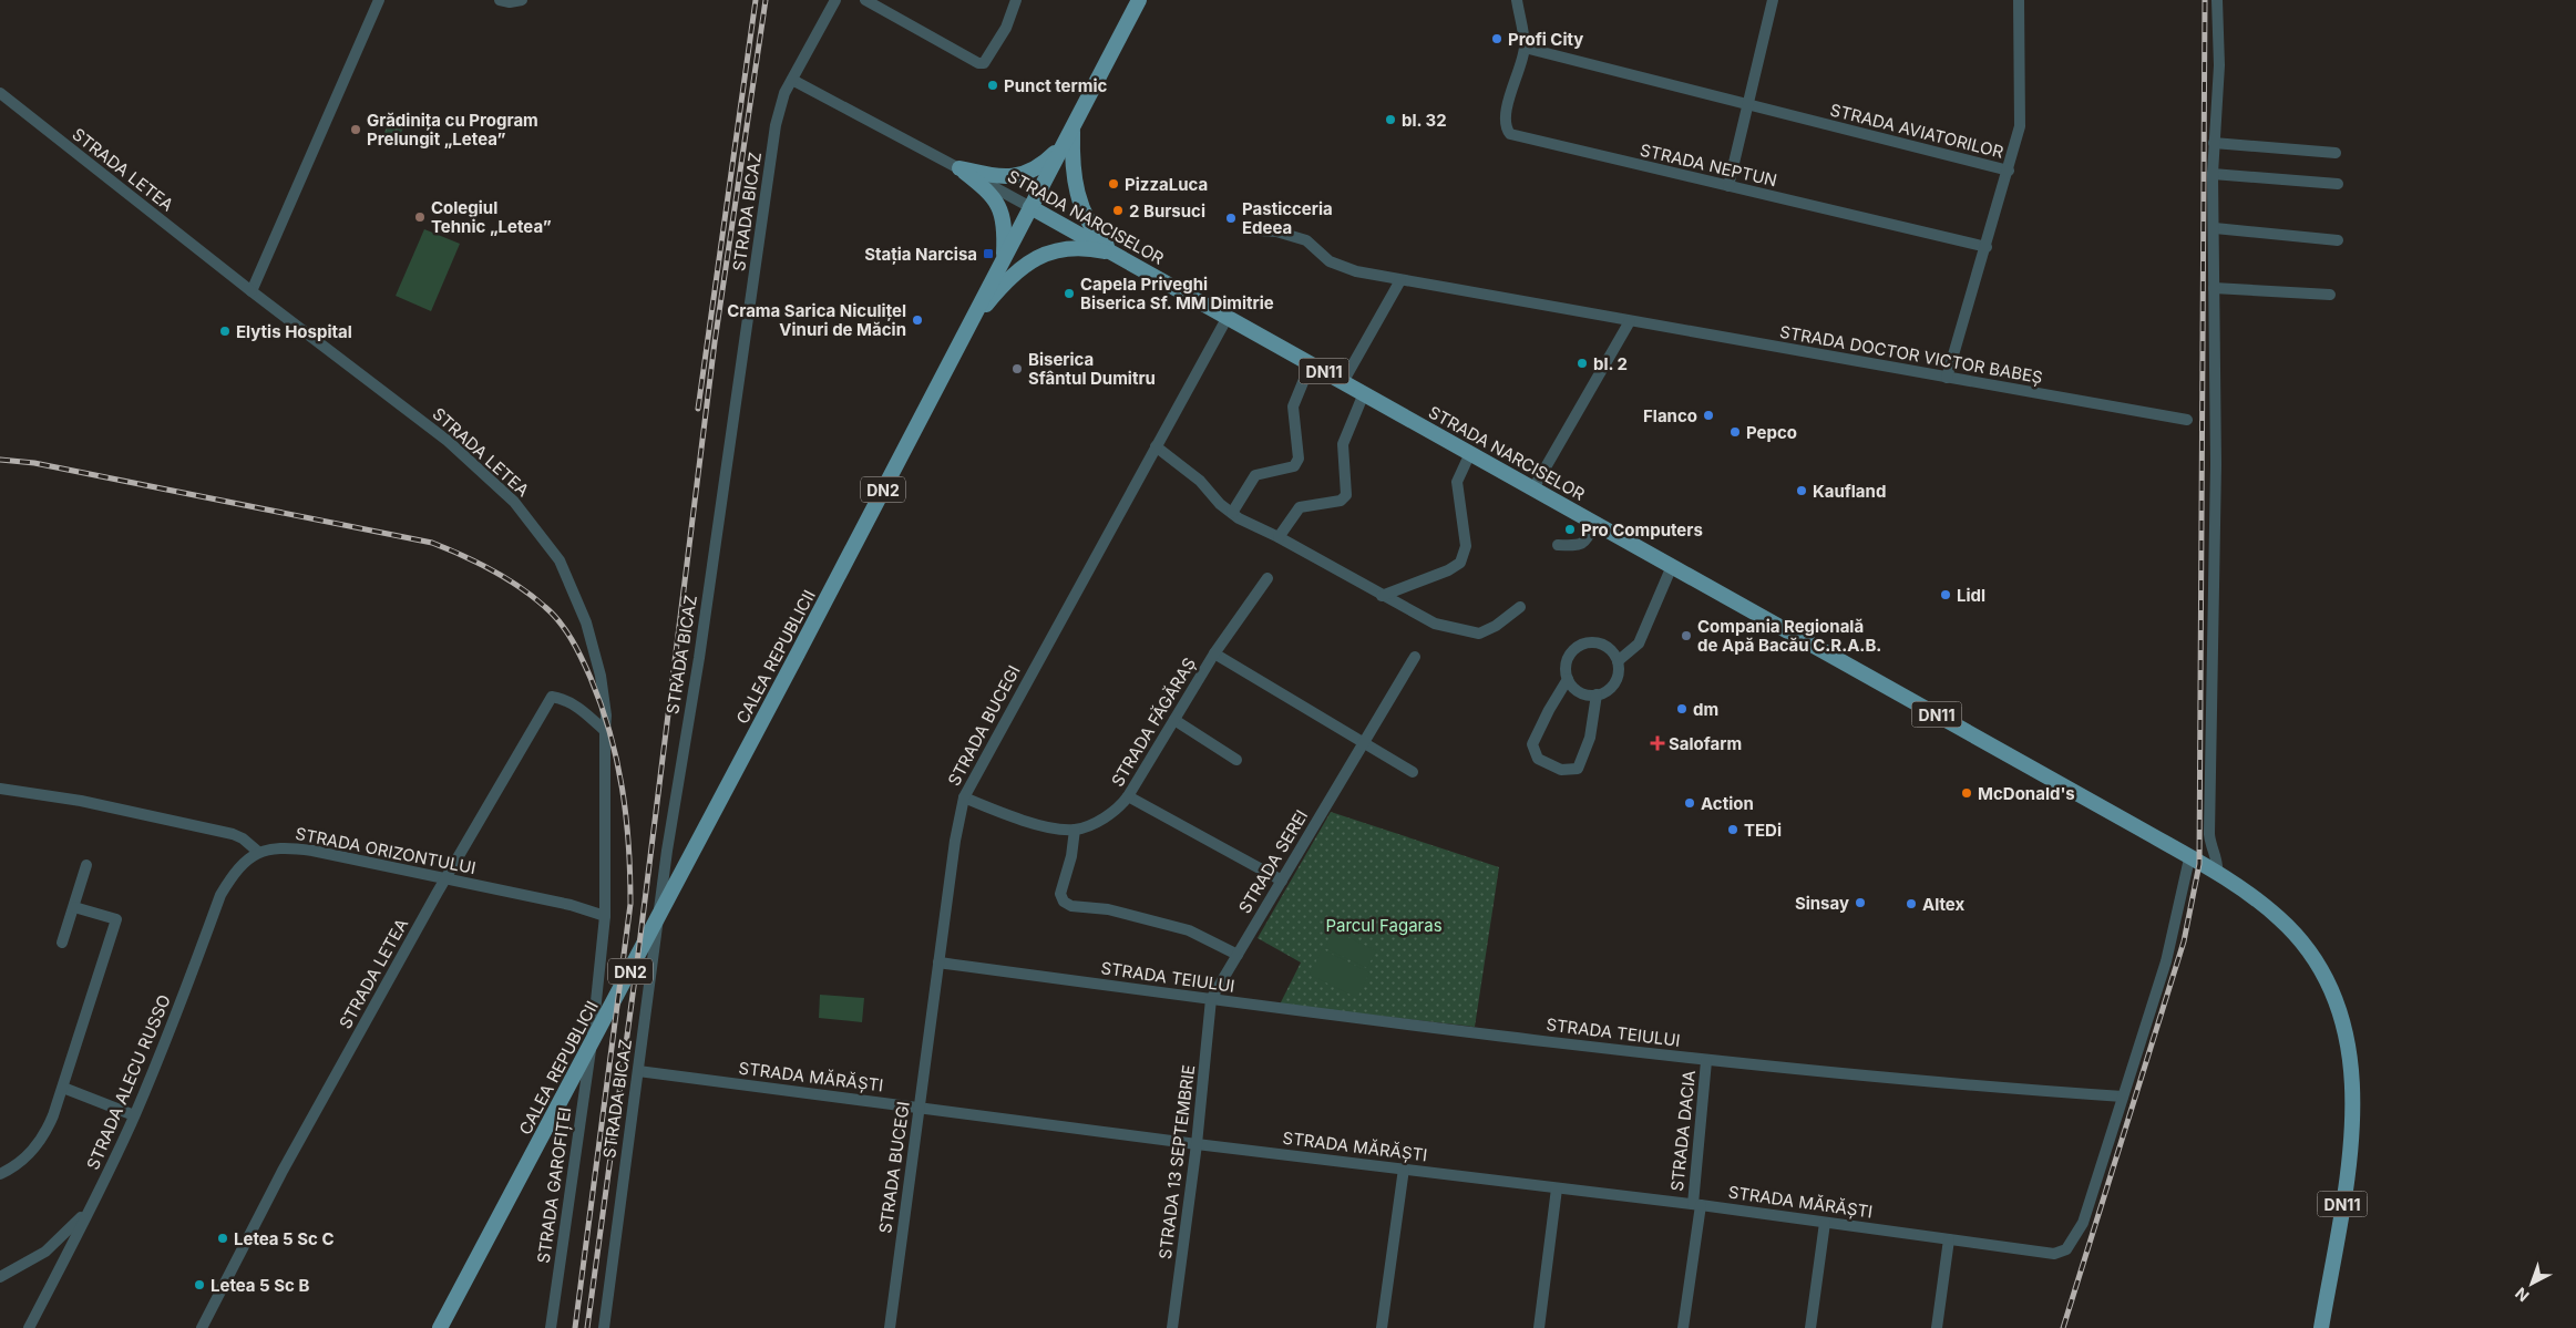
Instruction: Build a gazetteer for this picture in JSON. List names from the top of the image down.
{
  "streets": {
    "main road": [
      "STRADA NARCISELOR",
      "DN11",
      "DN2",
      "CALEA REPUBLICII"
    ],
    "street": [
      "STRADA AVIATORILOR",
      "STRADA NEPTUN",
      "STRADA LETEA",
      "STRADA BICAZ",
      "STRADA DOCTOR VICTOR BABEȘ",
      "STRADA FĂGĂRAȘ",
      "STRADA BUCEGI",
      "STRADA ORIZONTULUI",
      "STRADA SEREI",
      "STRADA TEIULUI",
      "STRADA MĂRĂȘTI",
      "STRADA ALECU RUSSO",
      "STRADA DACIA",
      "STRADA 13 SEPTEMBRIE",
      "STRADA GAROFIȚEI"
    ]
  },
  "crossings": [
    ["STRADA AVIATORILOR", "STRADA NEPTUN"],
    ["STRADA LETEA", "STRADA ORIZONTULUI"],
    ["STRADA LETEA", "STRADA GAROFIȚEI"],
    ["STRADA BICAZ", "STRADA NARCISELOR"],
    ["STRADA BICAZ", "STRADA MĂRĂȘTI"],
    ["STRADA NARCISELOR", "DN11"],
    ["STRADA NARCISELOR", "CALEA REPUBLICII"],
    ["STRADA NARCISELOR", "STRADA BUCEGI"],
    ["DN11", "CALEA REPUBLICII"],
    ["STRADA FĂGĂRAȘ", "STRADA SEREI"],
    ["STRADA BUCEGI", "STRADA TEIULUI"],
    ["STRADA BUCEGI", "STRADA MĂRĂȘTI"],
    ["STRADA ORIZONTULUI", "STRADA ALECU RUSSO"],
    ["STRADA ORIZONTULUI", "STRADA GAROFIȚEI"],
    ["STRADA SEREI", "STRADA TEIULUI"],
    ["STRADA SEREI", "STRADA 13 SEPTEMBRIE"],
    ["STRADA TEIULUI", "STRADA MĂRĂȘTI"],
    ["STRADA TEIULUI", "STRADA DACIA"],
    ["STRADA TEIULUI", "STRADA 13 SEPTEMBRIE"],
    ["STRADA MĂRĂȘTI", "STRADA DACIA"],
    ["STRADA MĂRĂȘTI", "STRADA 13 SEPTEMBRIE"]
  ],
  "parks": ["Parcul Fagaras"],
  "places": {
    "other": [
      "Profi City",
      "Punct termic",
      "bl. 32",
      "Grădinița cu Program Prelungit „Letea”",
      "PizzaLuca",
      "2 Bursuci",
      "Colegiul Tehnic „Letea”",
      "Pasticceria Edeea",
      "Capela Priveghi Biserica Sf. MM Dimitrie",
      "Crama Sarica Niculițel Vinuri de Măcin",
      "Elytis Hospital",
      "bl. 2",
      "Biserica Sfântul Dumitru",
      "Flanco",
      "Pepco",
      "Kaufland",
      "Pro Computers",
      "Lidl",
      "Compania Regională de Apă Bacău C.R.A.B.",
      "dm",
      "McDonald's",
      "Action",
      "TEDi",
      "Sinsay",
      "Altex",
      "Letea 5 Sc C",
      "Letea 5 Sc B"
    ],
    "transit": ["Stația Narcisa"],
    "health": ["Salofarm"]
  },
  "north": "bottom left"
}
